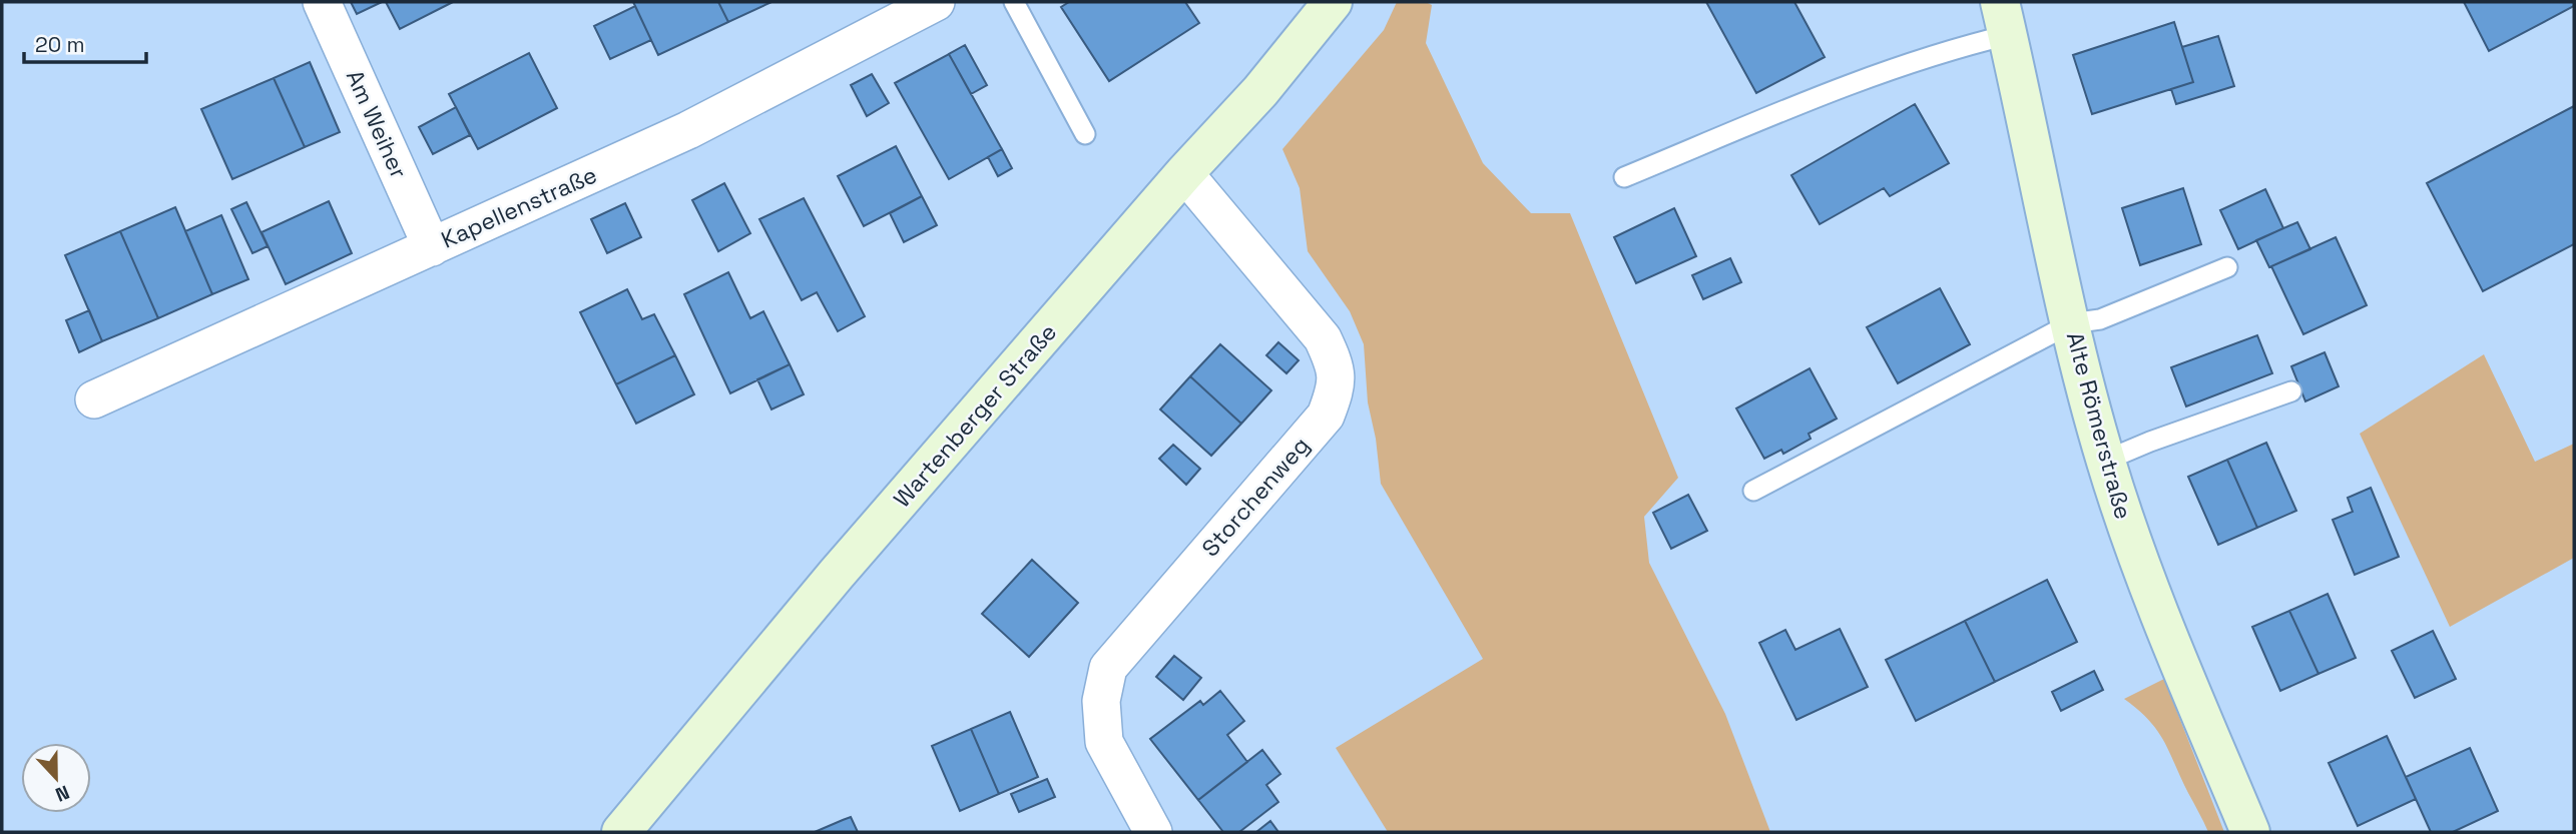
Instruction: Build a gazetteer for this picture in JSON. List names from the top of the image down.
{
  "streets": {
    "main road": ["Wartenberger Straße", "Alte Römerstraße"],
    "street": ["Am Weiher", "Kapellenstraße", "Storchenweg"]
  },
  "crossings": [
    ["Am Weiher", "Kapellenstraße"],
    ["Wartenberger Straße", "Storchenweg"]
  ],
  "scale_bar": "20 m",
  "north": "bottom"
}
